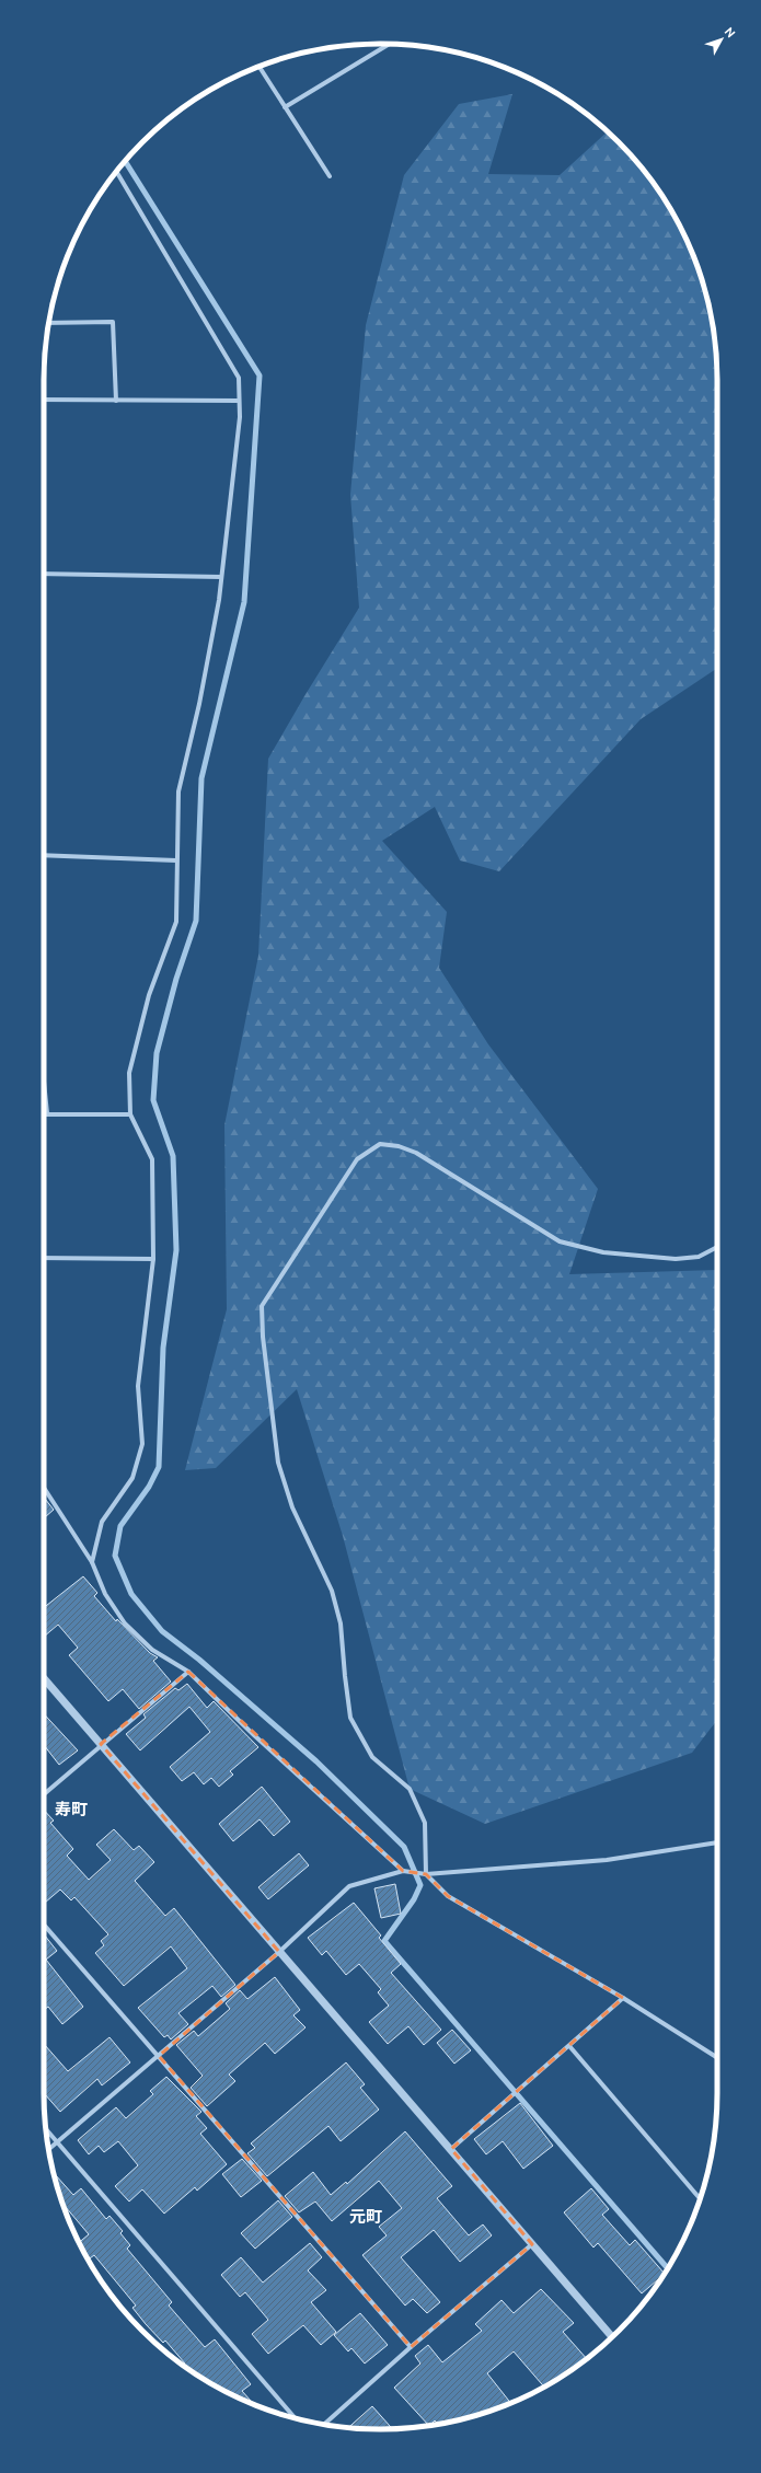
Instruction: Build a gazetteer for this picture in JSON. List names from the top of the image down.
{
  "districts": ["寿町", "元町"],
  "north": "top right"
}
